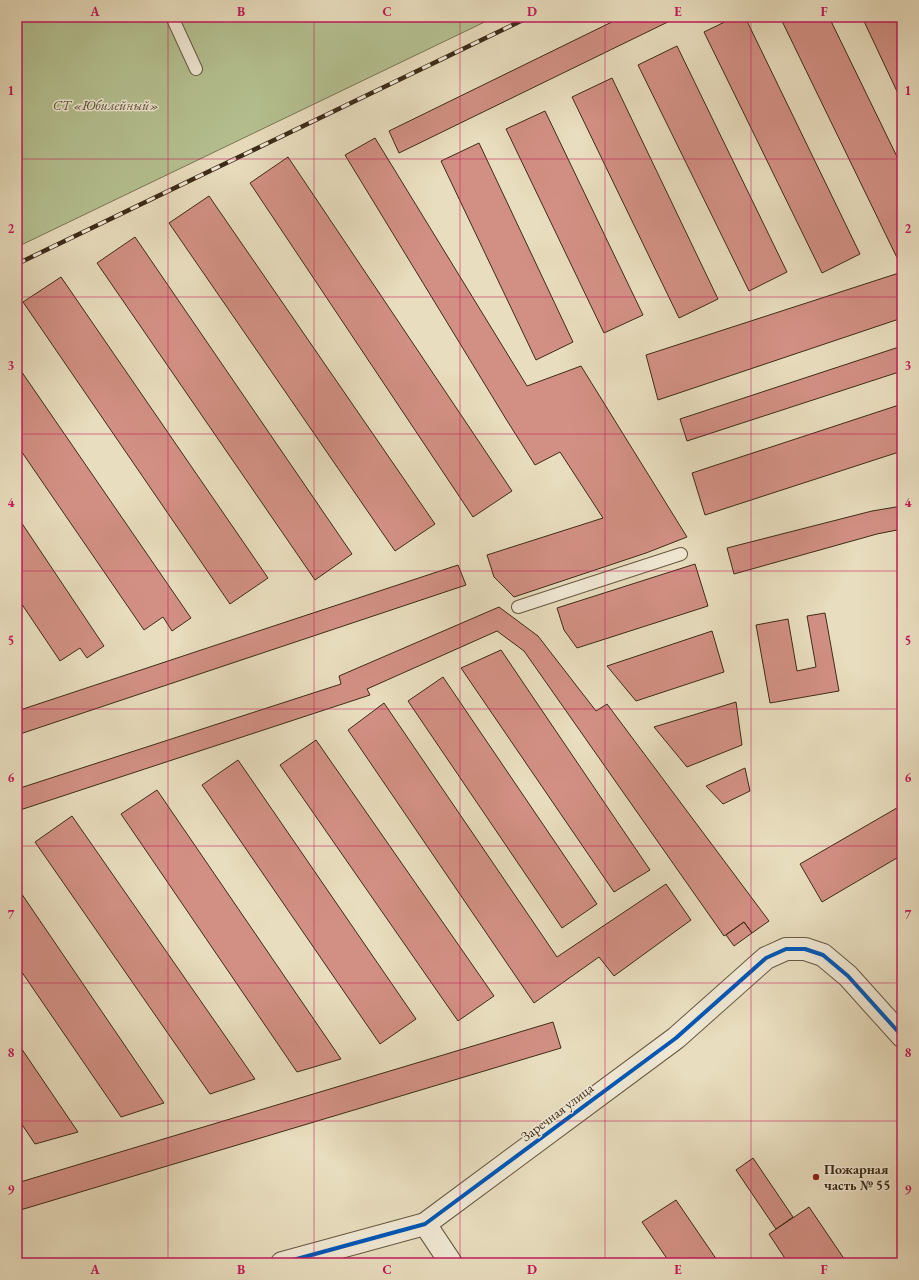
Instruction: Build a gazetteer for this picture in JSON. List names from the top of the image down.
{
  "streets": {
    "street": ["Заречная улица"]
  },
  "parks": ["СТ «Юбилейный»"],
  "places": ["Пожарная часть № 55"],
  "grid": {
    "columns": [
      "A",
      "B",
      "C",
      "D",
      "E",
      "F"
    ],
    "rows": [
      "1",
      "2",
      "3",
      "4",
      "5",
      "6",
      "7",
      "8",
      "9"
    ]
  }
}
